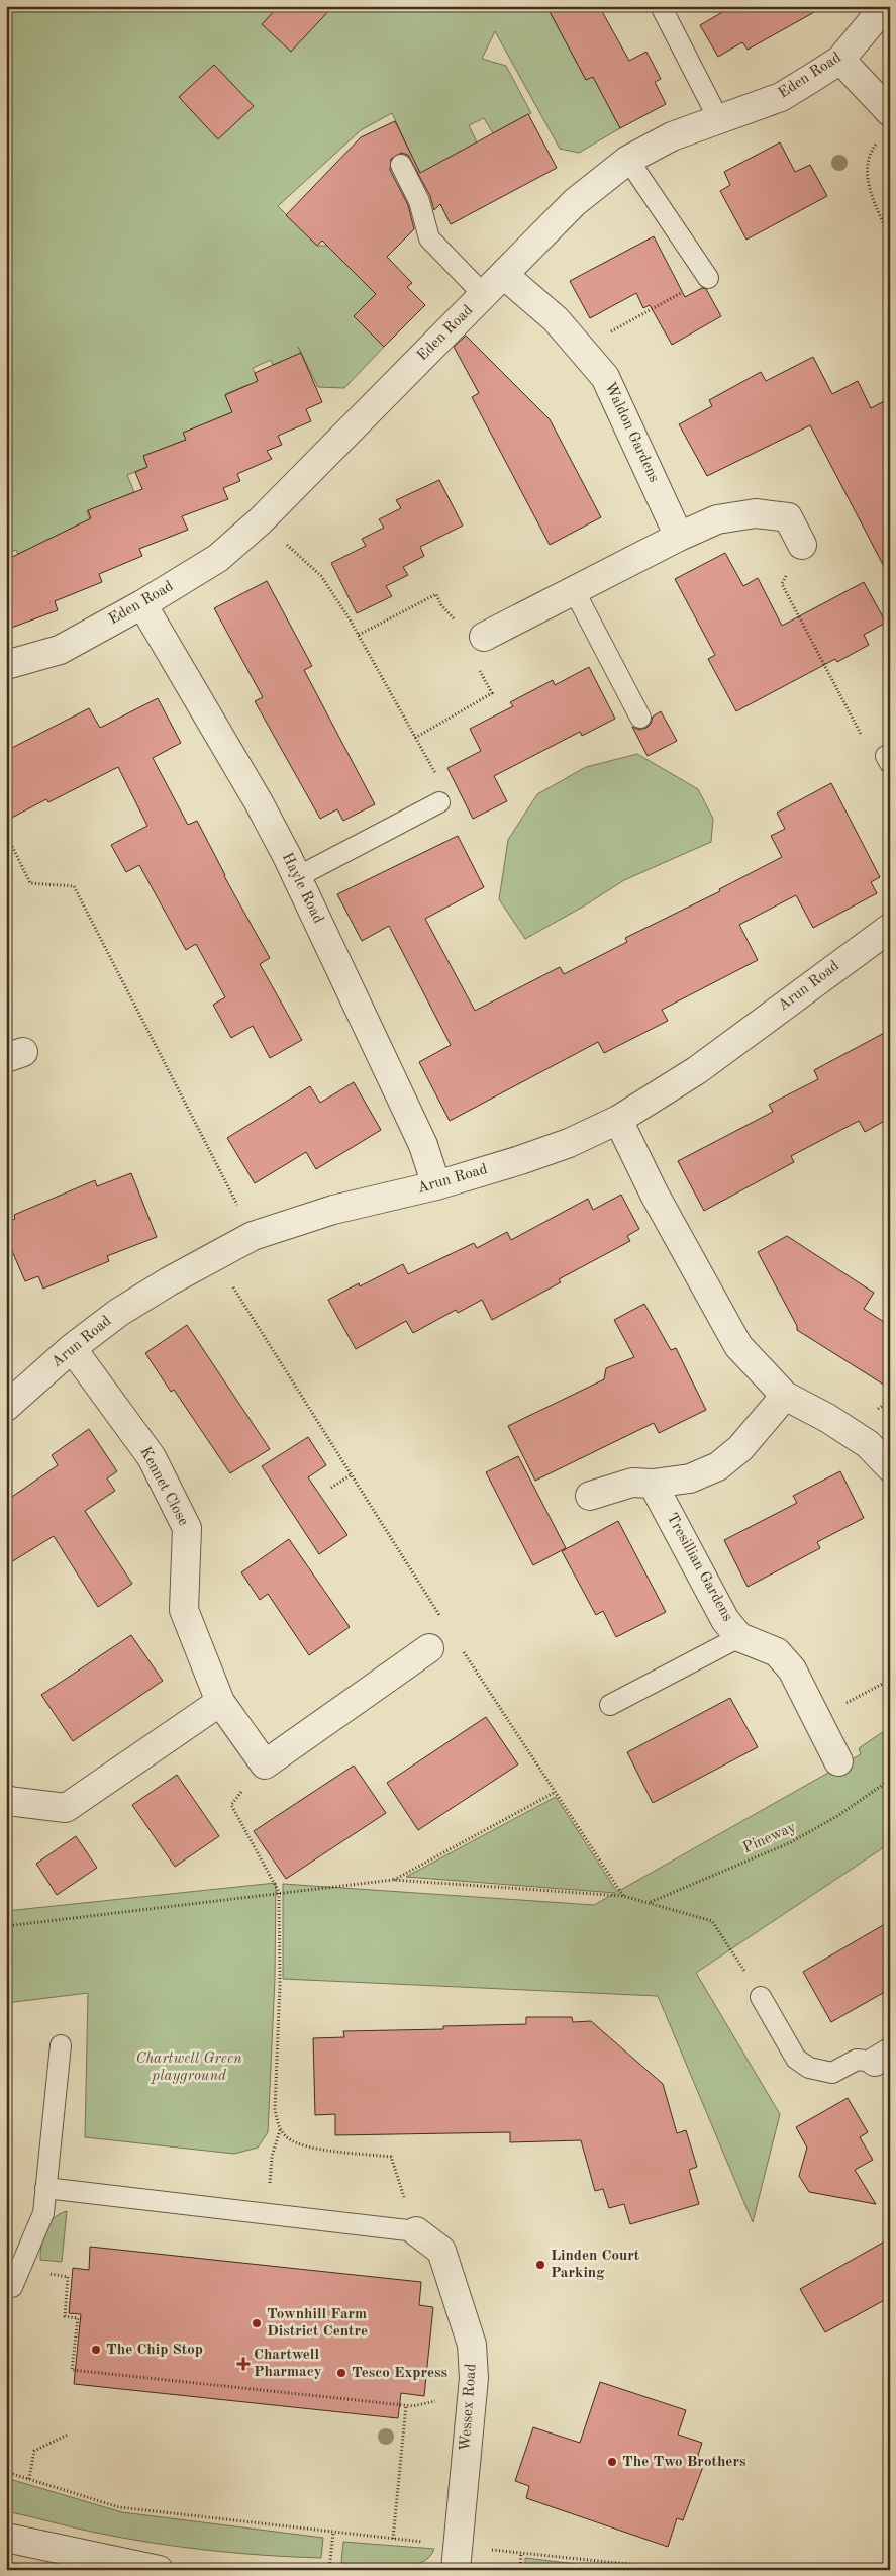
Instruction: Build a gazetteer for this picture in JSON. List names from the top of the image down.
{
  "streets": {
    "street": [
      "Eden Road",
      "Waldon Gardens",
      "Hayle Road",
      "Arun Road",
      "Kennet Close",
      "Tresillian Gardens",
      "Wessex Road"
    ],
    "path": ["Pineway"]
  },
  "crossings": [
    ["Eden Road", "Waldon Gardens"],
    ["Eden Road", "Hayle Road"],
    ["Hayle Road", "Arun Road"],
    ["Arun Road", "Kennet Close"]
  ],
  "parks": ["Chartwell Green playground"],
  "places": {
    "other": [
      "Linden Court Parking",
      "Townhill Farm District Centre",
      "The Chip Stop",
      "Tesco Express",
      "The Two Brothers"
    ],
    "health": ["Chartwell Pharmacy"]
  }
}
